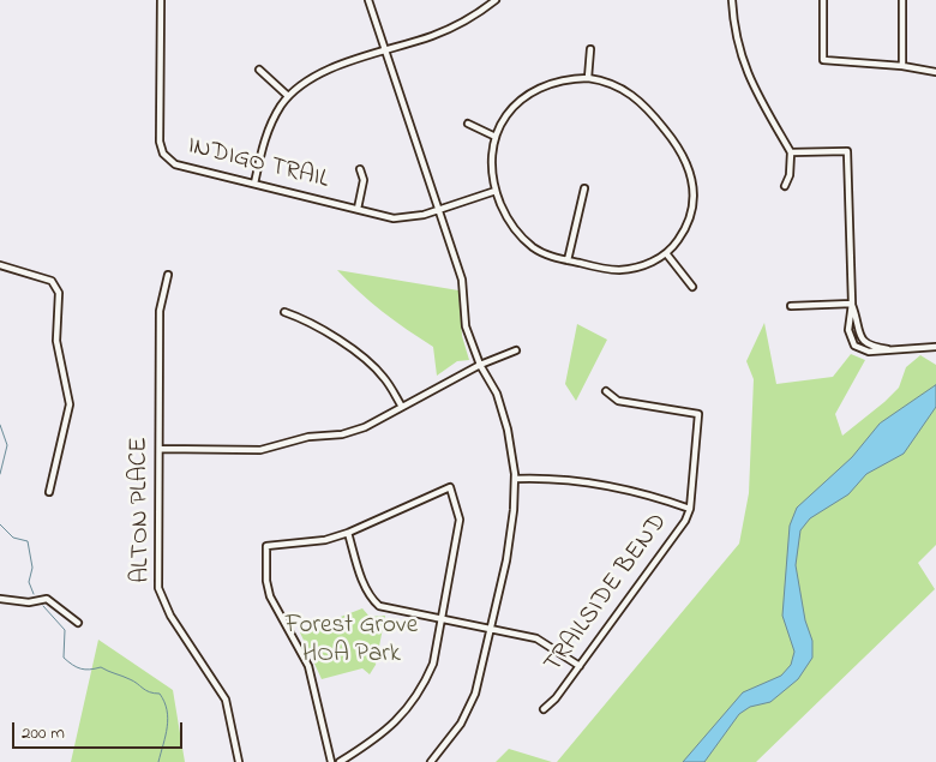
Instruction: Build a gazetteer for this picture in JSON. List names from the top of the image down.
{
  "streets": {
    "street": ["INDIGO TRAIL", "ALTON PLACE", "TRAILSIDE BEND"]
  },
  "parks": ["Forest Grove HOA Park"],
  "scale_bar": "200 m"
}
